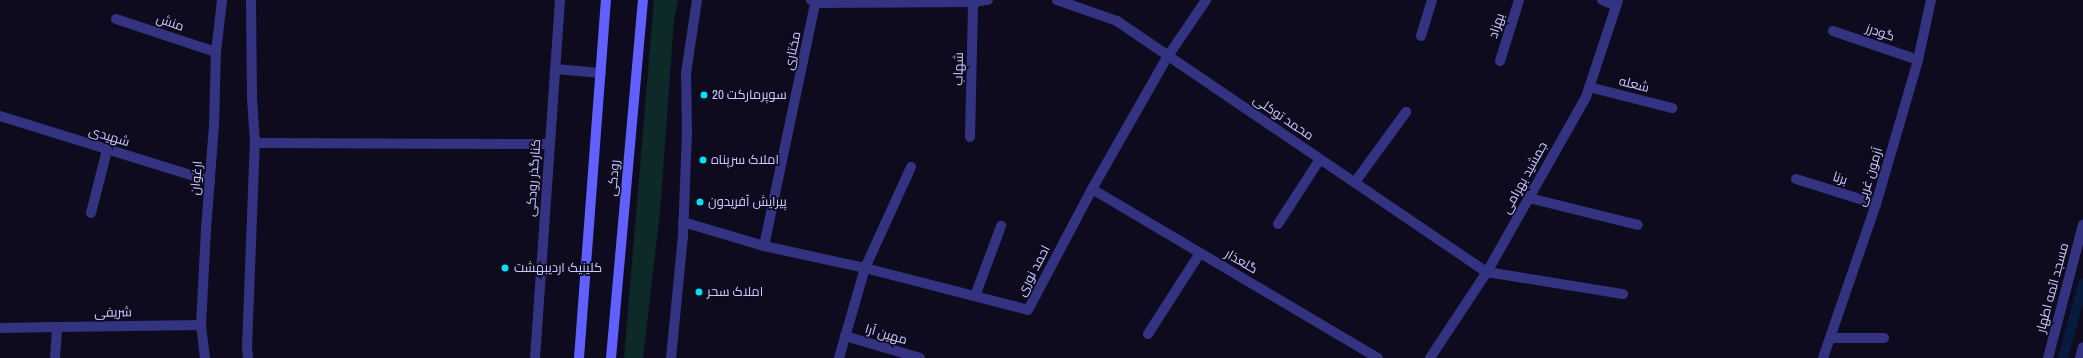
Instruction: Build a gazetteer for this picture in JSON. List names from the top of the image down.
{
  "streets": {
    "main road": ["رودکی"],
    "street": [
      "منش",
      "بهزاد",
      "گودرز",
      "مختاری",
      "شهاب",
      "شعله",
      "محمد توکلی",
      "شهیدی",
      "آزمون غربی",
      "ارغوان",
      "کنارگذر رودکی",
      "جمشید بهرامی",
      "برنا",
      "گلعذار",
      "احمد نوری",
      "مسجد ائمه اطهار",
      "شریفی",
      "مهین آرا"
    ]
  },
  "crossings": [
    ["منش", "ارغوان"],
    ["گودرز", "آزمون غربی"],
    ["مختاری", "احمد نوری"],
    ["شعله", "جمشید بهرامی"],
    ["محمد توکلی", "جمشید بهرامی"],
    ["محمد توکلی", "احمد نوری"],
    ["شهیدی", "ارغوان"],
    ["آزمون غربی", "برنا"],
    ["ارغوان", "شریفی"],
    ["گلعذار", "احمد نوری"]
  ],
  "places": [
    "سوپرمارکت 20",
    "املاک سرپناه",
    "پیرایش آفریدون",
    "کلینیک اردیبهشت",
    "املاک سحر"
  ]
}
